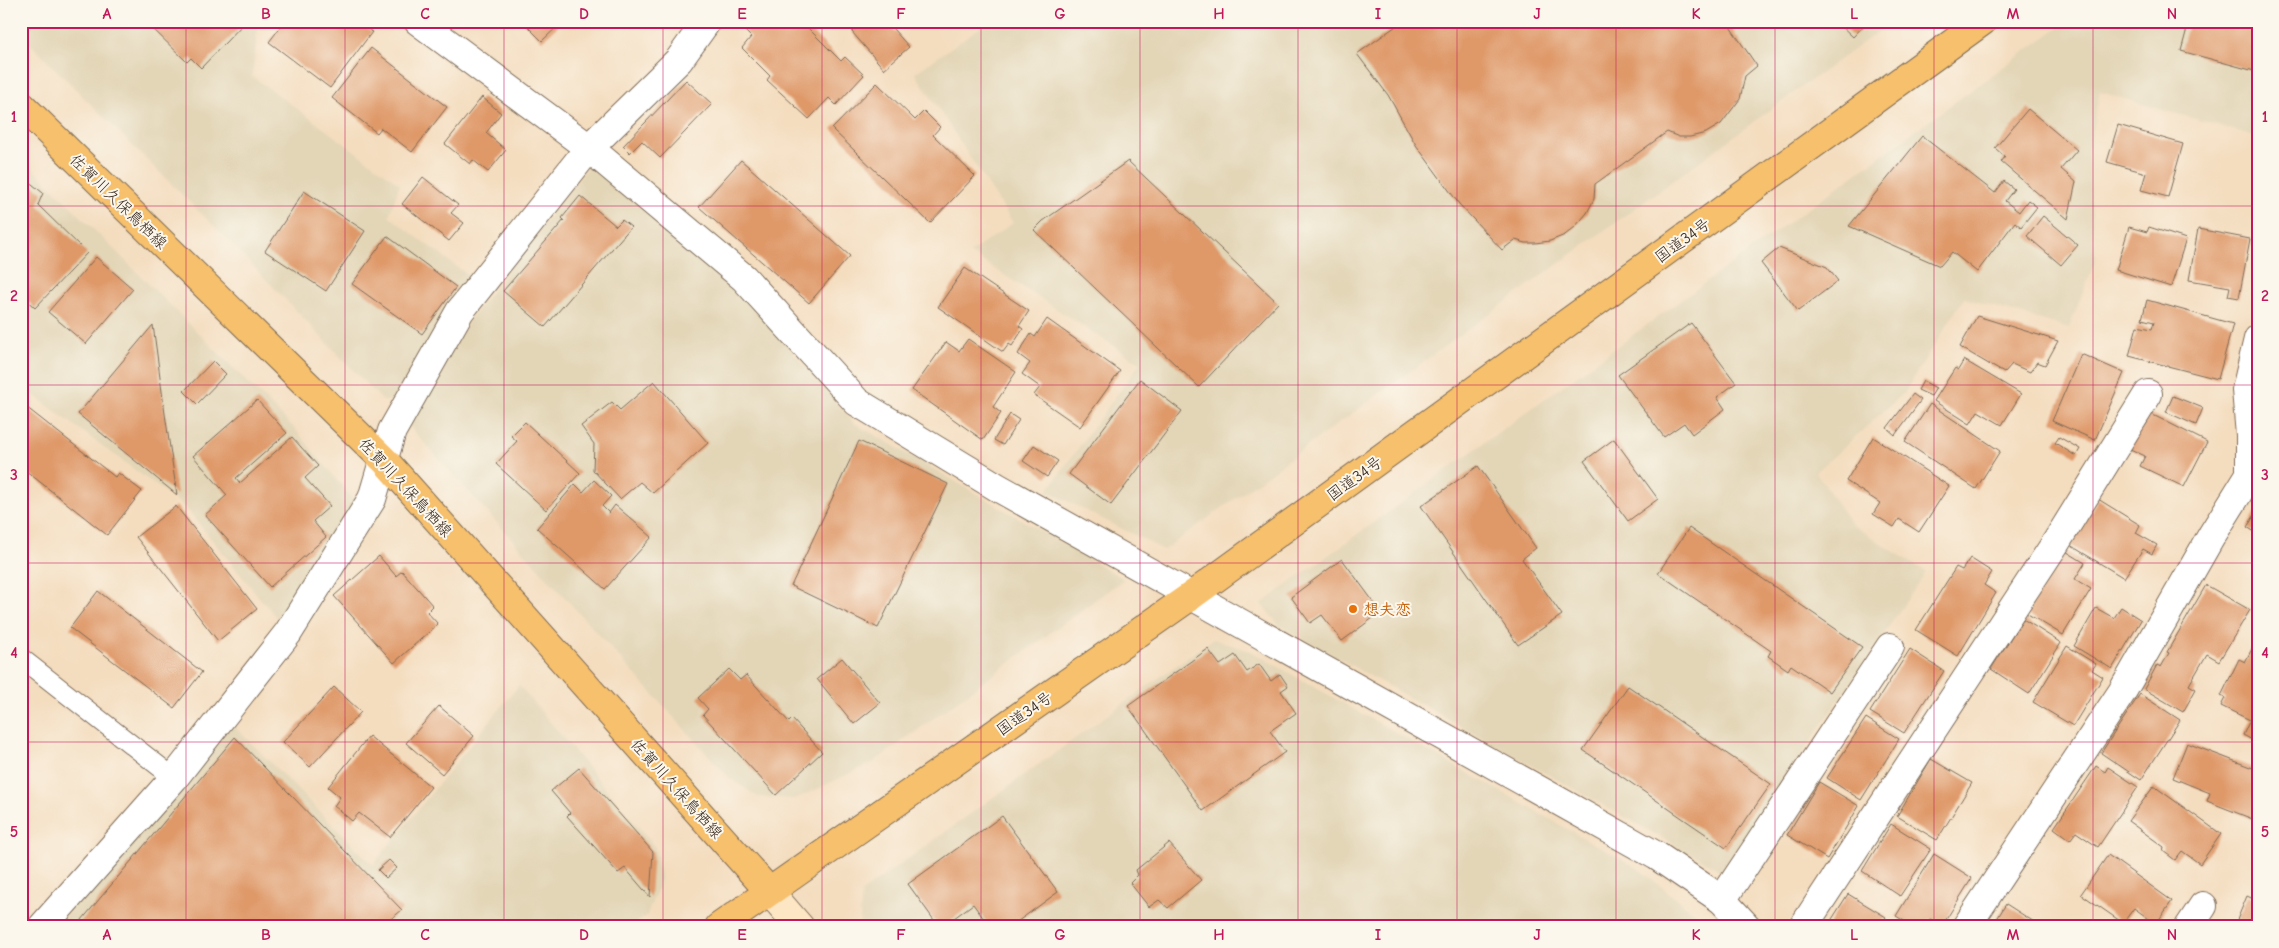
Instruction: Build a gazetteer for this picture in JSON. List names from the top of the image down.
{
  "streets": {
    "main road": ["佐賀川久保鳥栖線", "国道34号"]
  },
  "crossings": [
    ["佐賀川久保鳥栖線", "国道34号"]
  ],
  "places": ["想夫恋"],
  "grid": {
    "columns": [
      "A",
      "B",
      "C",
      "D",
      "E",
      "F",
      "G",
      "H",
      "I",
      "J",
      "K",
      "L",
      "M",
      "N"
    ],
    "rows": [
      "1",
      "2",
      "3",
      "4",
      "5"
    ]
  }
}
